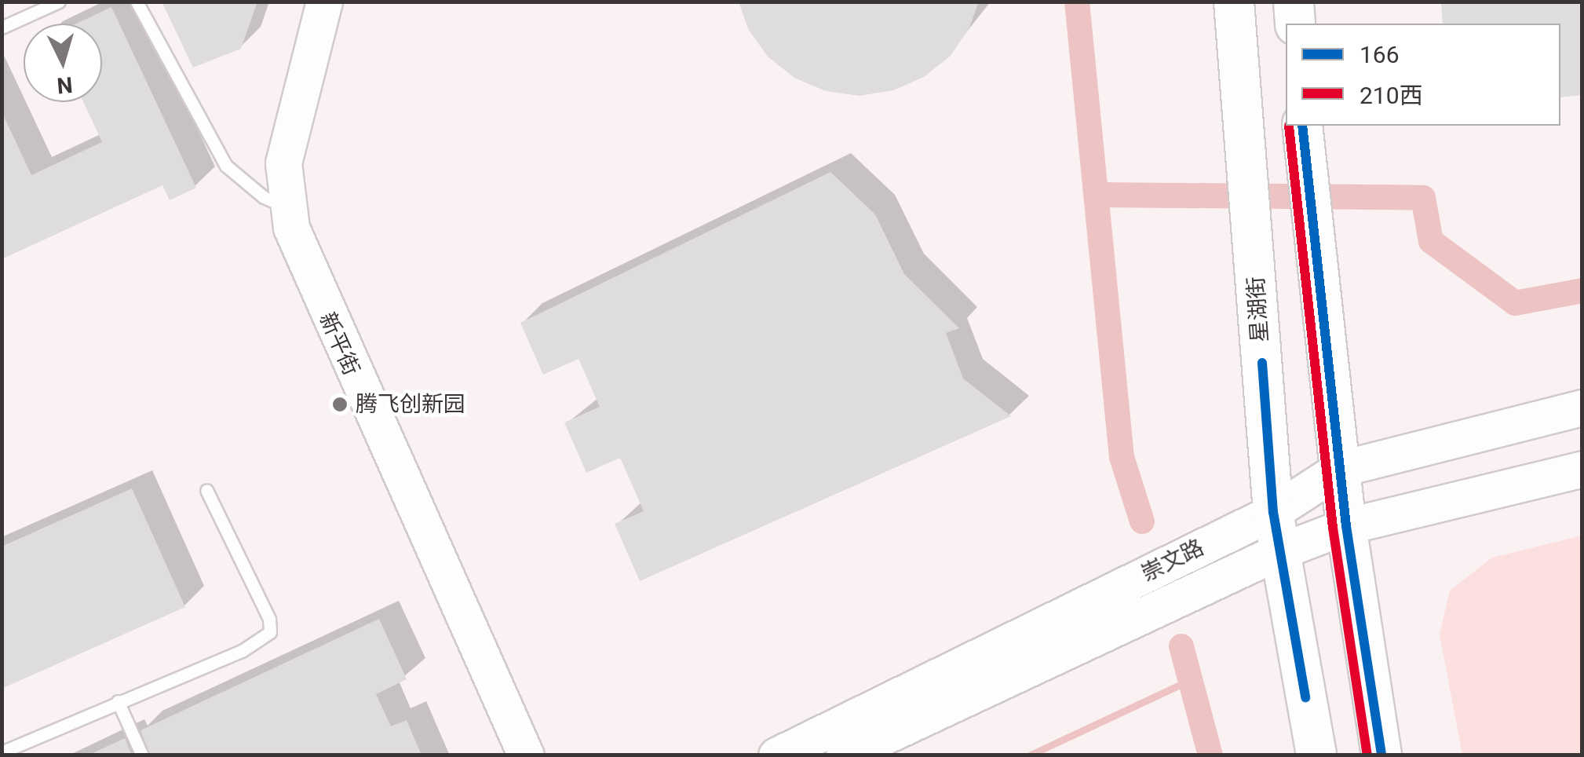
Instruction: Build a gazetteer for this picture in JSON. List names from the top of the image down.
{
  "streets": {
    "main road": ["星湖街"],
    "street": ["新平街", "崇文路"]
  },
  "crossings": [
    ["星湖街", "崇文路"]
  ],
  "places": ["腾飞创新园"],
  "lines": ["transit line 166", "transit line 210西"],
  "legend": ["166", "210西"],
  "north": "bottom"
}
